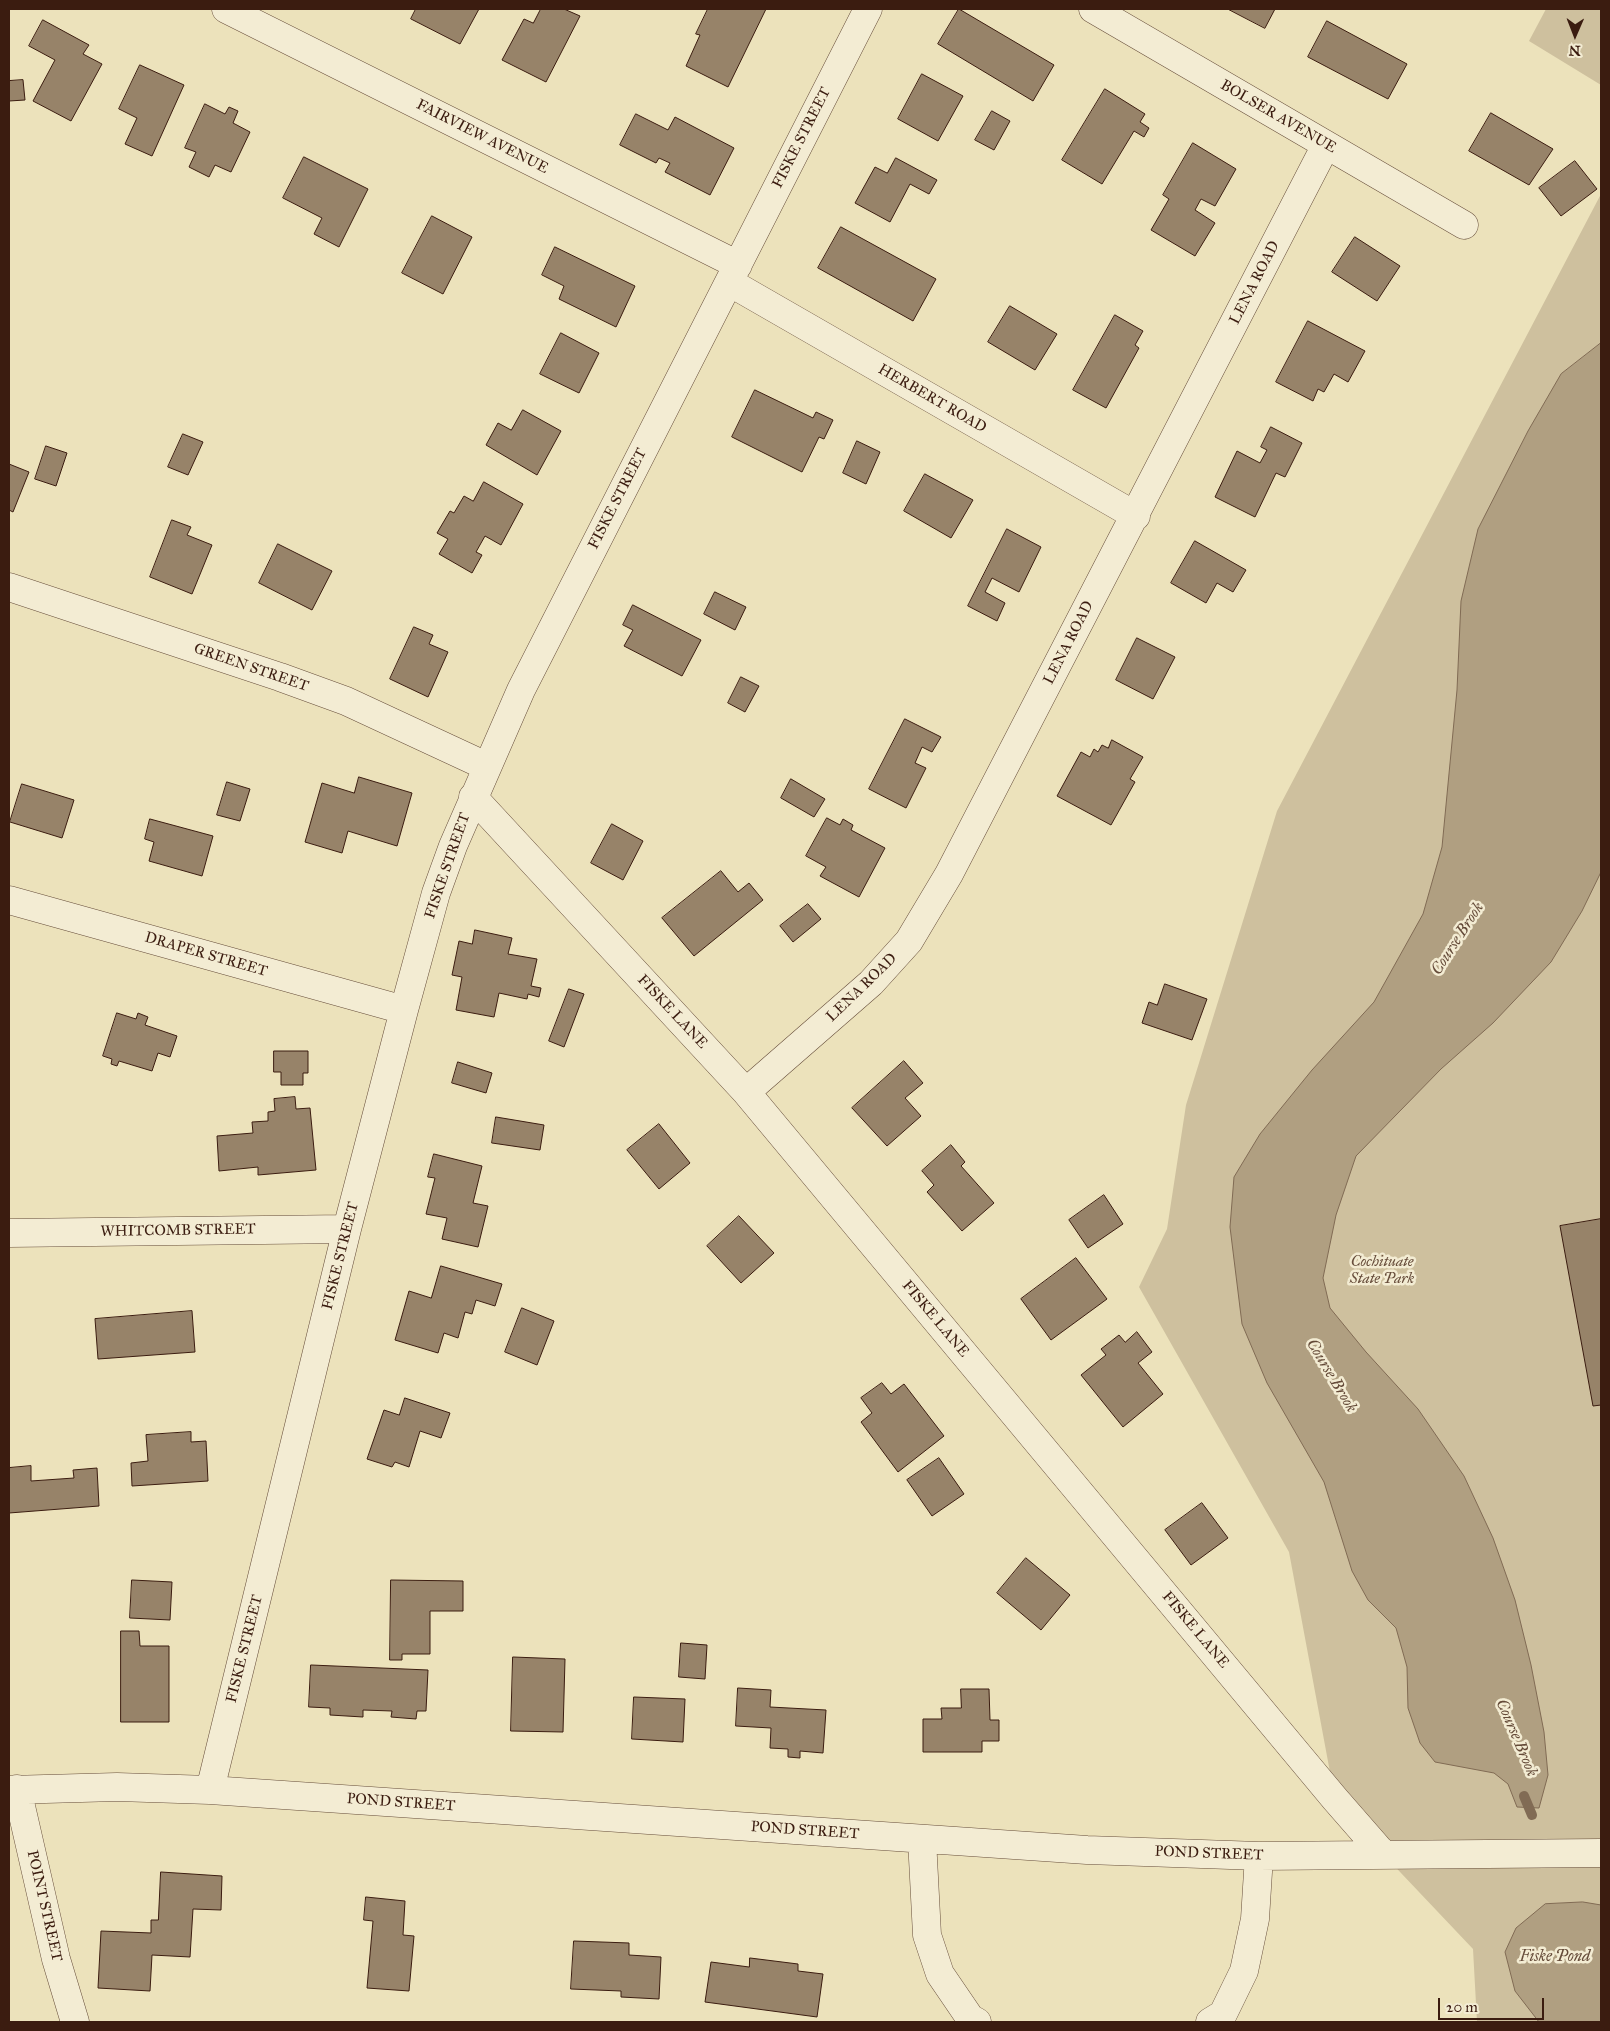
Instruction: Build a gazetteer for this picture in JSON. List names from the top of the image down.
{
  "streets": {
    "street": [
      "BOLSER AVENUE",
      "FAIRVIEW AVENUE",
      "FISKE STREET",
      "LENA ROAD",
      "HERBERT ROAD",
      "GREEN STREET",
      "DRAPER STREET",
      "FISKE LANE",
      "WHITCOMB STREET",
      "POND STREET",
      "POINT STREET"
    ]
  },
  "crossings": [
    ["BOLSER AVENUE", "LENA ROAD"],
    ["FAIRVIEW AVENUE", "FISKE STREET"],
    ["FAIRVIEW AVENUE", "HERBERT ROAD"],
    ["FISKE STREET", "HERBERT ROAD"],
    ["FISKE STREET", "GREEN STREET"],
    ["FISKE STREET", "DRAPER STREET"],
    ["FISKE STREET", "FISKE LANE"],
    ["FISKE STREET", "WHITCOMB STREET"],
    ["FISKE STREET", "POND STREET"],
    ["LENA ROAD", "HERBERT ROAD"],
    ["LENA ROAD", "FISKE LANE"],
    ["FISKE LANE", "POND STREET"],
    ["POND STREET", "POINT STREET"]
  ],
  "water": ["Course Brook", "Fiske Pond"],
  "parks": ["Cochituate State Park"],
  "scale_bar": "20 m",
  "north": "bottom"
}
